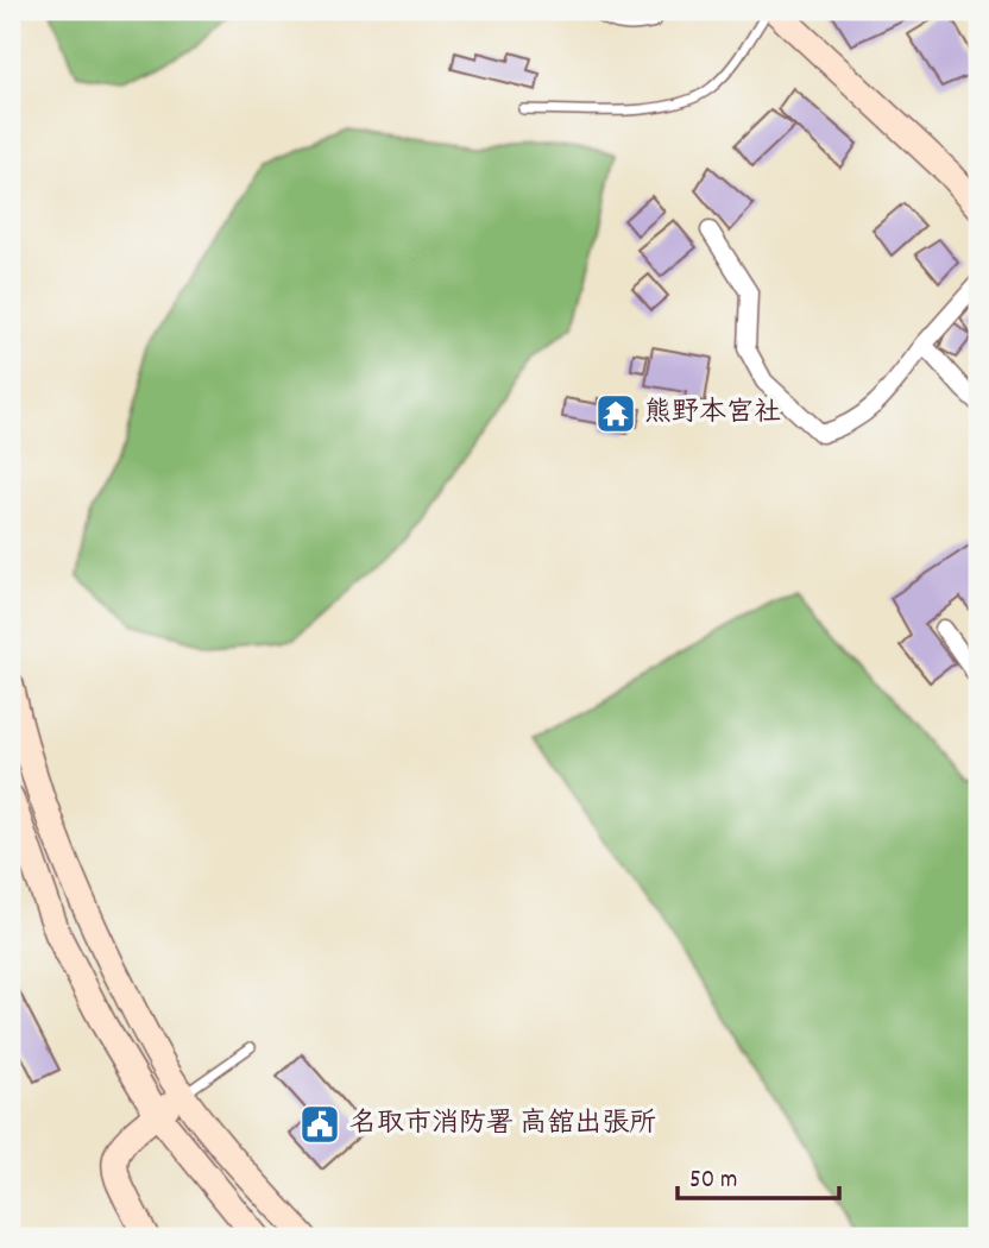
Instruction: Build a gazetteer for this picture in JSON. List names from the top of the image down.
{
  "places": {
    "temple": ["熊野本宮社"],
    "public building": ["名取市消防署 高舘出張所"]
  },
  "scale_bar": "50 m"
}
